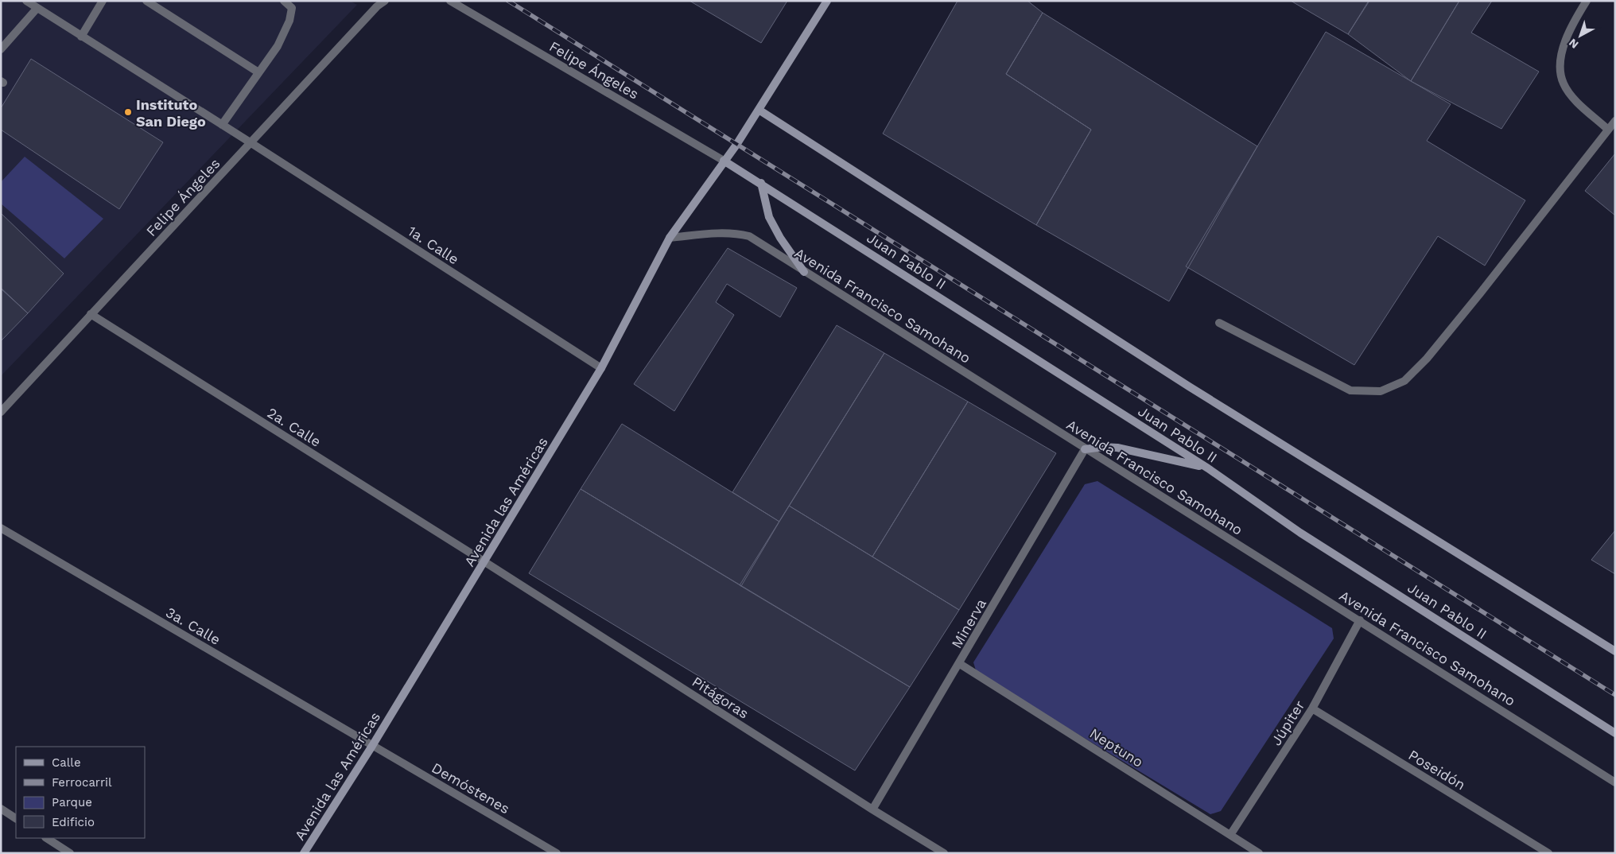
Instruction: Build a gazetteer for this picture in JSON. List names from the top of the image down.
{
  "streets": {
    "main road": ["Juan Pablo II", "Avenida las Américas"],
    "street": [
      "Felipe Ángeles",
      "1a. Calle",
      "Avenida Francisco Samohano",
      "2a. Calle",
      "Minerva",
      "3a. Calle",
      "Pitágoras",
      "Júpiter",
      "Neptuno",
      "Poseidón",
      "Demóstenes"
    ]
  },
  "crossings": [
    ["Felipe Ángeles", "1a. Calle"],
    ["Felipe Ángeles", "Juan Pablo II"],
    ["Felipe Ángeles", "2a. Calle"],
    ["Felipe Ángeles", "Avenida las Américas"],
    ["1a. Calle", "Avenida las Américas"],
    ["Juan Pablo II", "Avenida las Américas"],
    ["Avenida Francisco Samohano", "Avenida las Américas"],
    ["Avenida Francisco Samohano", "Minerva"],
    ["Avenida Francisco Samohano", "Júpiter"],
    ["2a. Calle", "Avenida las Américas"],
    ["2a. Calle", "Pitágoras"],
    ["Avenida las Américas", "3a. Calle"],
    ["Avenida las Américas", "Pitágoras"],
    ["Avenida las Américas", "Demóstenes"],
    ["Minerva", "Pitágoras"],
    ["Minerva", "Neptuno"],
    ["3a. Calle", "Demóstenes"],
    ["Júpiter", "Neptuno"],
    ["Júpiter", "Poseidón"]
  ],
  "places": ["Instituto San Diego"],
  "legend": [
    "Calle",
    "Ferrocarril",
    "Parque",
    "Edificio"
  ],
  "north": "bottom left"
}
